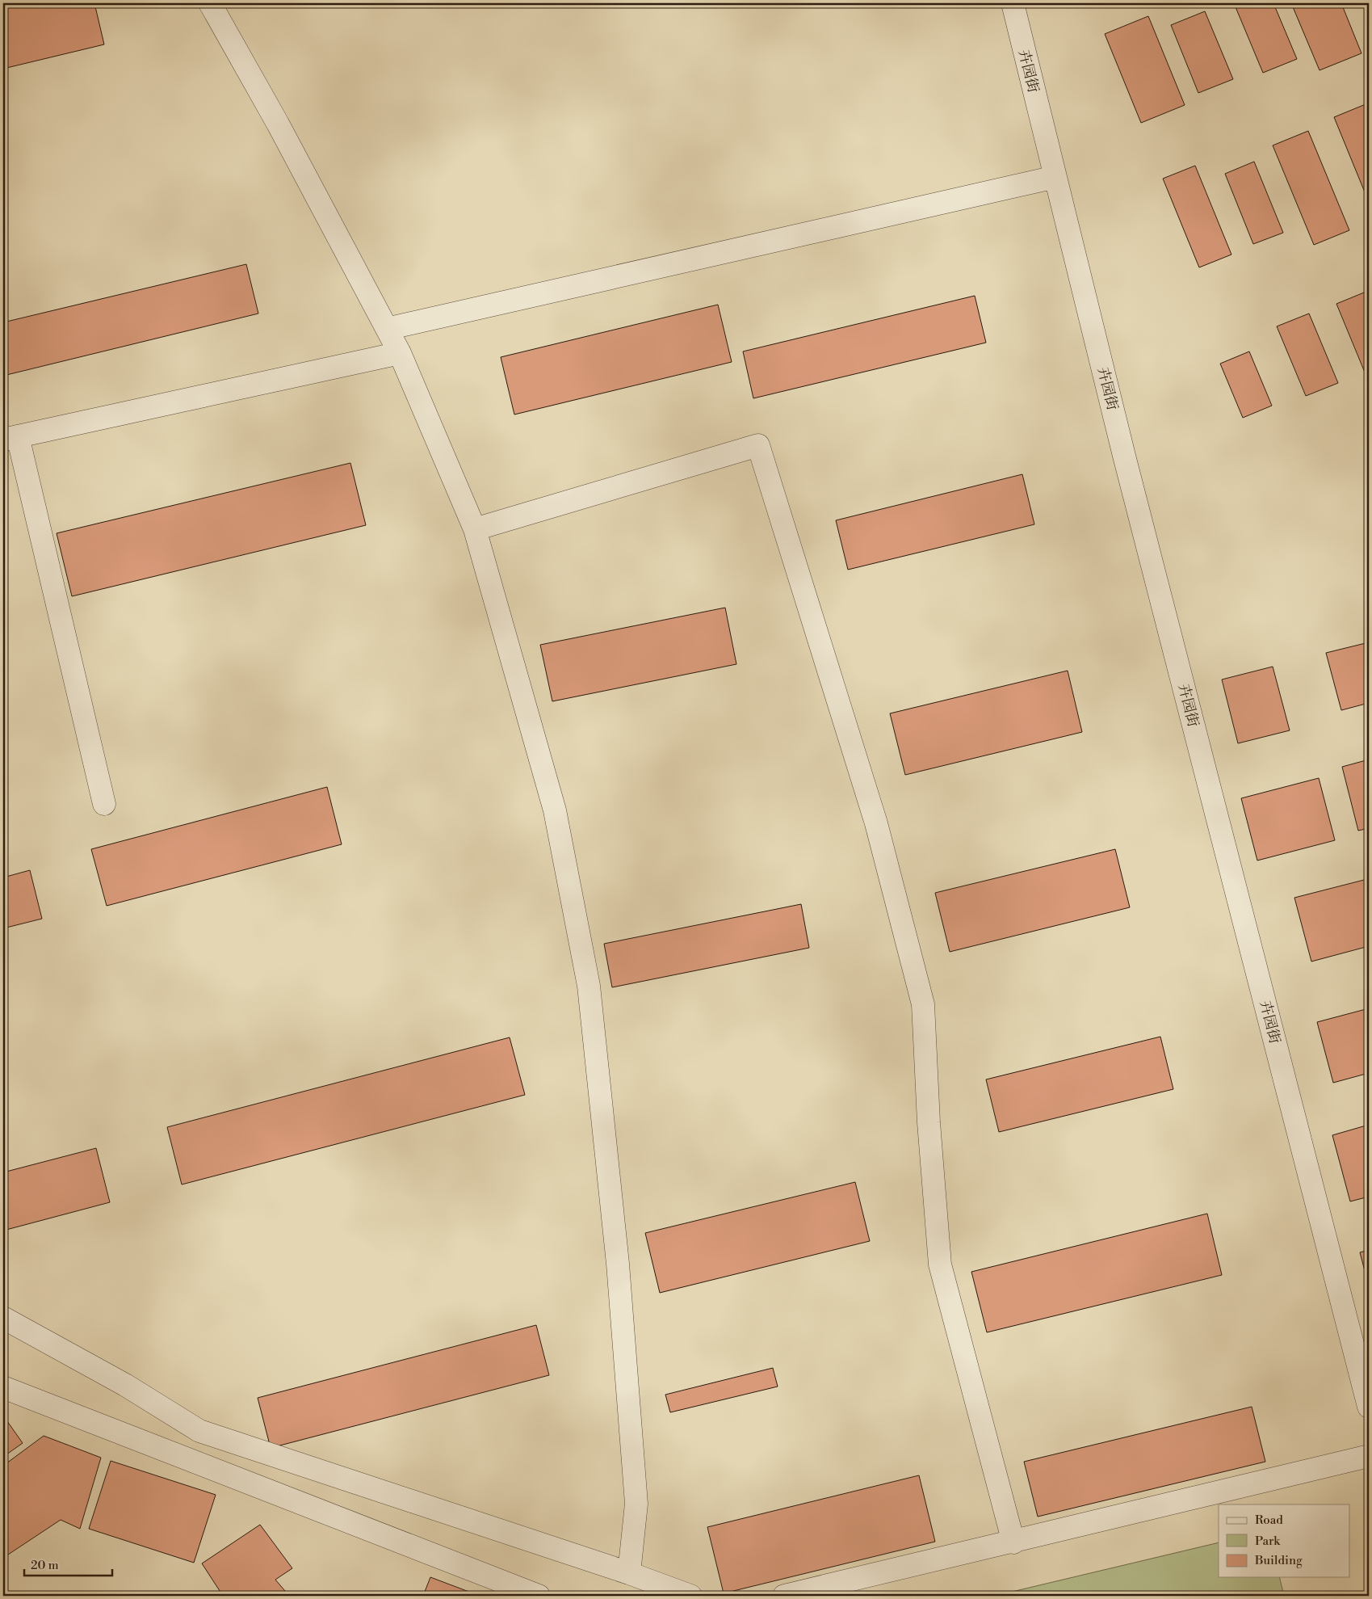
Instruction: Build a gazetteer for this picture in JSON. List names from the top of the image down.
{
  "streets": {
    "street": ["卉园街"]
  },
  "legend": ["Road", "Park", "Building"],
  "scale_bar": "20 m"
}
